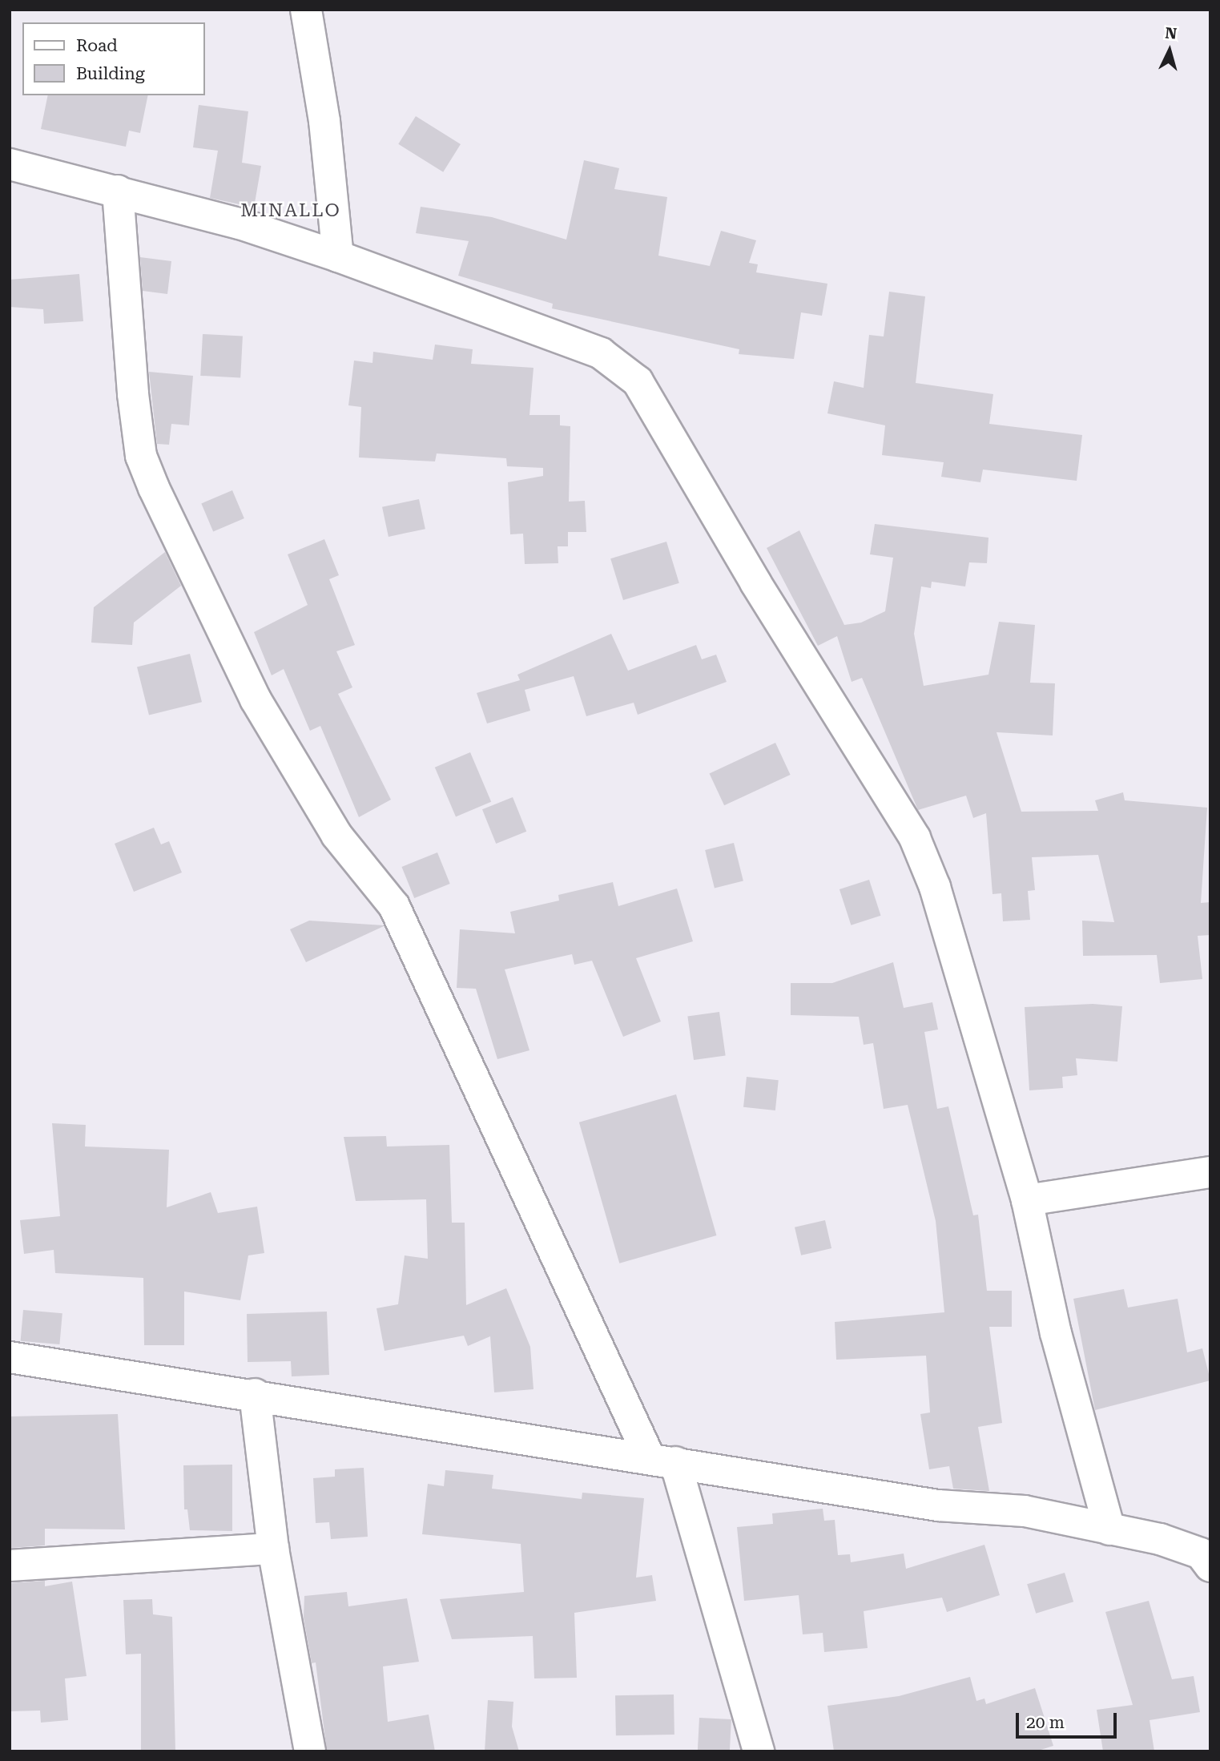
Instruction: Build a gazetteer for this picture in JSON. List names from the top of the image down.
{
  "districts": ["MINALLO"],
  "legend": ["Road", "Building"],
  "scale_bar": "20 m",
  "north": "top"
}
